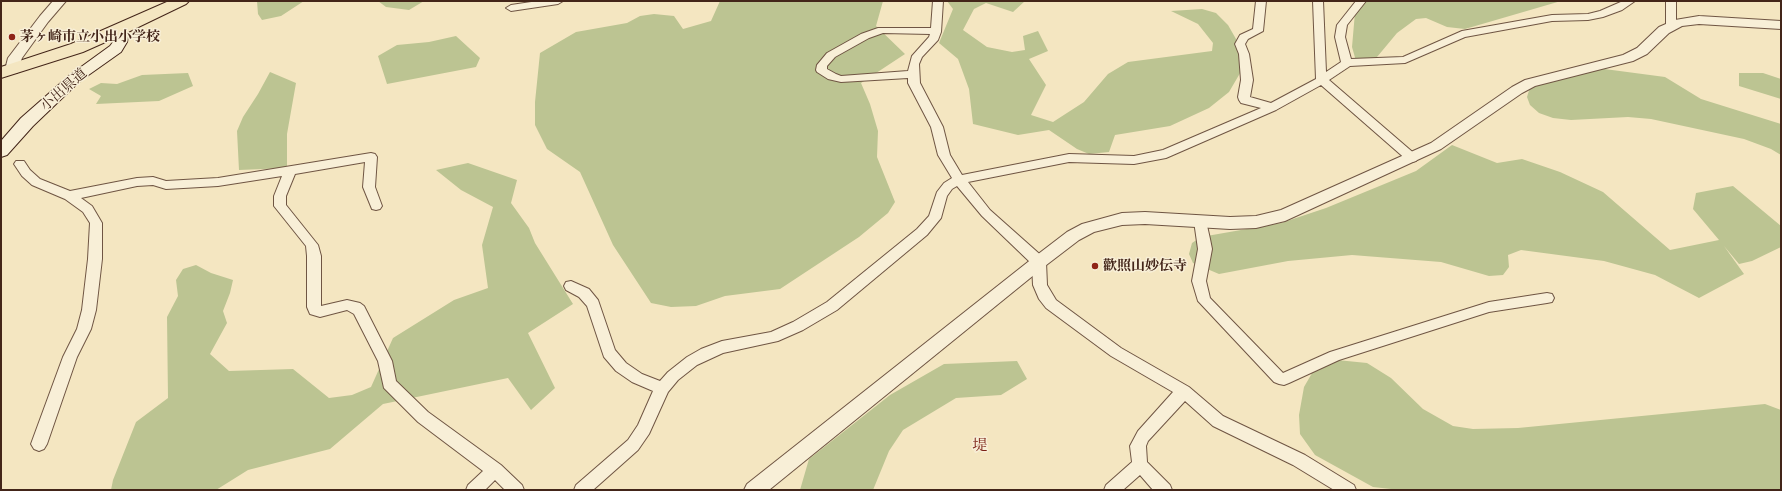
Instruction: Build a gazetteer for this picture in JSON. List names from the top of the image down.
{
  "streets": {
    "main road": ["小出県道"]
  },
  "districts": ["堤"],
  "places": ["茅ヶ崎市立小出小学校", "歡照山妙伝寺"]
}
